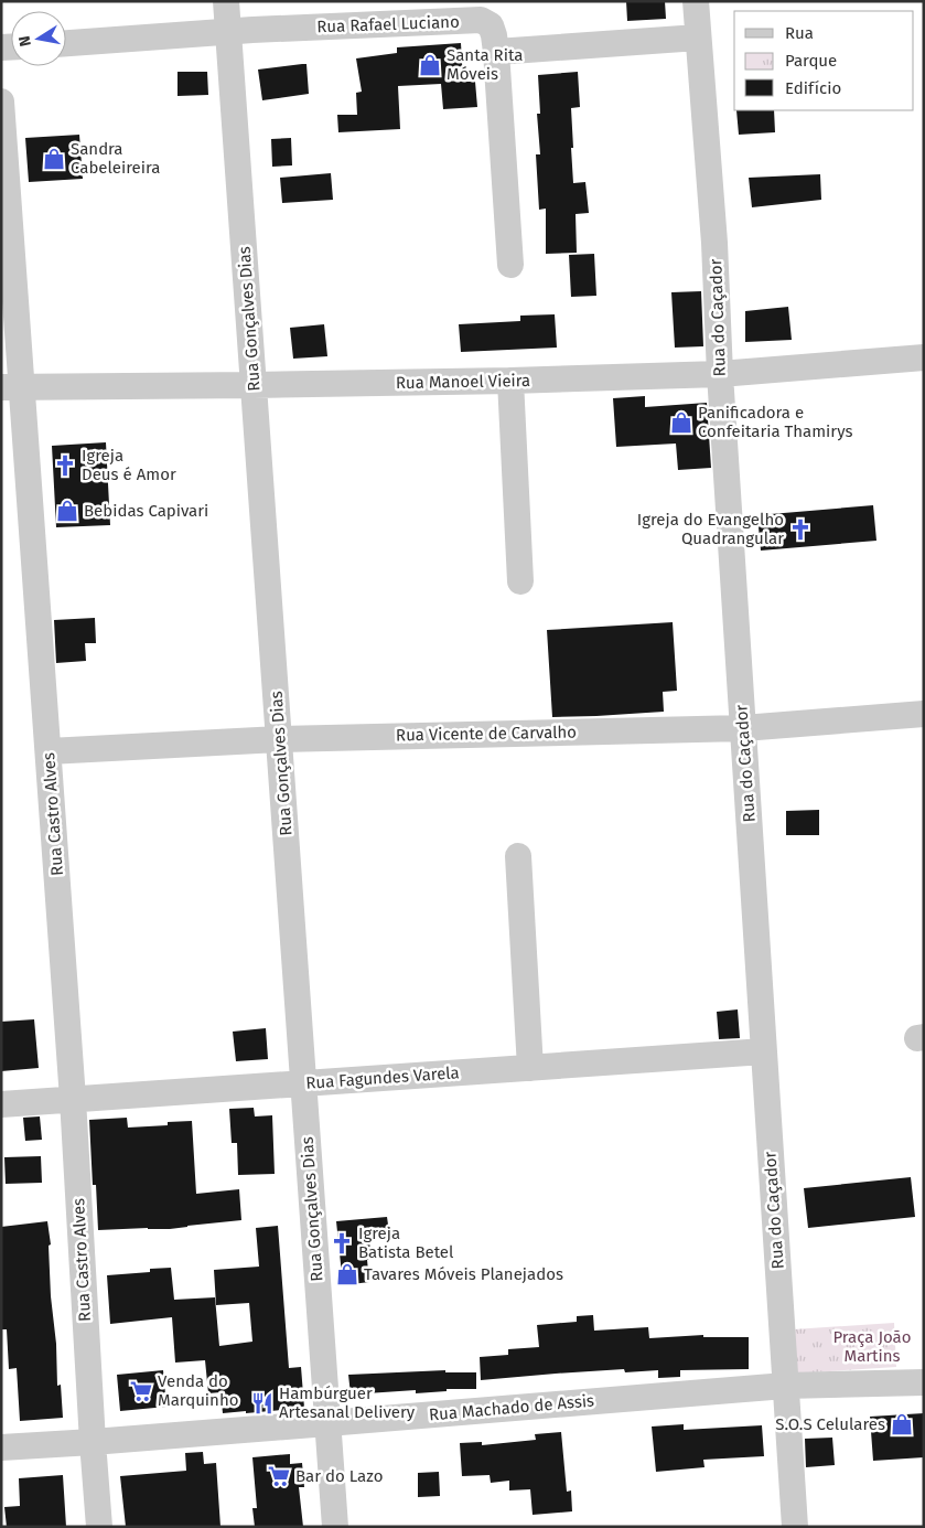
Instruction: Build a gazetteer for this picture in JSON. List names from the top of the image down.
{
  "streets": {
    "street": [
      "Rua Rafael Luciano",
      "Rua do Caçador",
      "Rua Gonçalves Dias",
      "Rua Manoel Vieira",
      "Rua Vicente de Carvalho",
      "Rua Castro Alves",
      "Rua Fagundes Varela",
      "Rua Machado de Assis"
    ]
  },
  "crossings": [
    ["Rua Rafael Luciano", "Rua Gonçalves Dias"],
    ["Rua do Caçador", "Rua Manoel Vieira"],
    ["Rua do Caçador", "Rua Vicente de Carvalho"],
    ["Rua do Caçador", "Rua Fagundes Varela"],
    ["Rua do Caçador", "Rua Machado de Assis"],
    ["Rua Gonçalves Dias", "Rua Manoel Vieira"],
    ["Rua Gonçalves Dias", "Rua Vicente de Carvalho"],
    ["Rua Gonçalves Dias", "Rua Fagundes Varela"],
    ["Rua Gonçalves Dias", "Rua Machado de Assis"],
    ["Rua Manoel Vieira", "Rua Castro Alves"],
    ["Rua Vicente de Carvalho", "Rua Castro Alves"],
    ["Rua Castro Alves", "Rua Fagundes Varela"],
    ["Rua Castro Alves", "Rua Machado de Assis"]
  ],
  "parks": ["Praça João Martins"],
  "places": {
    "shop": [
      "Santa Rita Móveis",
      "Sandra Cabeleireira",
      "Panificadora e Confeitaria Thamirys",
      "Bebidas Capivari",
      "Tavares Móveis Planejados",
      "S.O.S Celulares"
    ],
    "church": ["Igreja Deus é Amor", "Igreja do Evangelho Quadrangular", "Igreja Batista Betel"],
    "supermarket": ["Venda do Marquinho", "Bar do Lazo"],
    "restaurant": ["Hambúrguer Artesanal Delivery"]
  },
  "legend": ["Rua", "Parque", "Edifício"],
  "north": "left"
}
